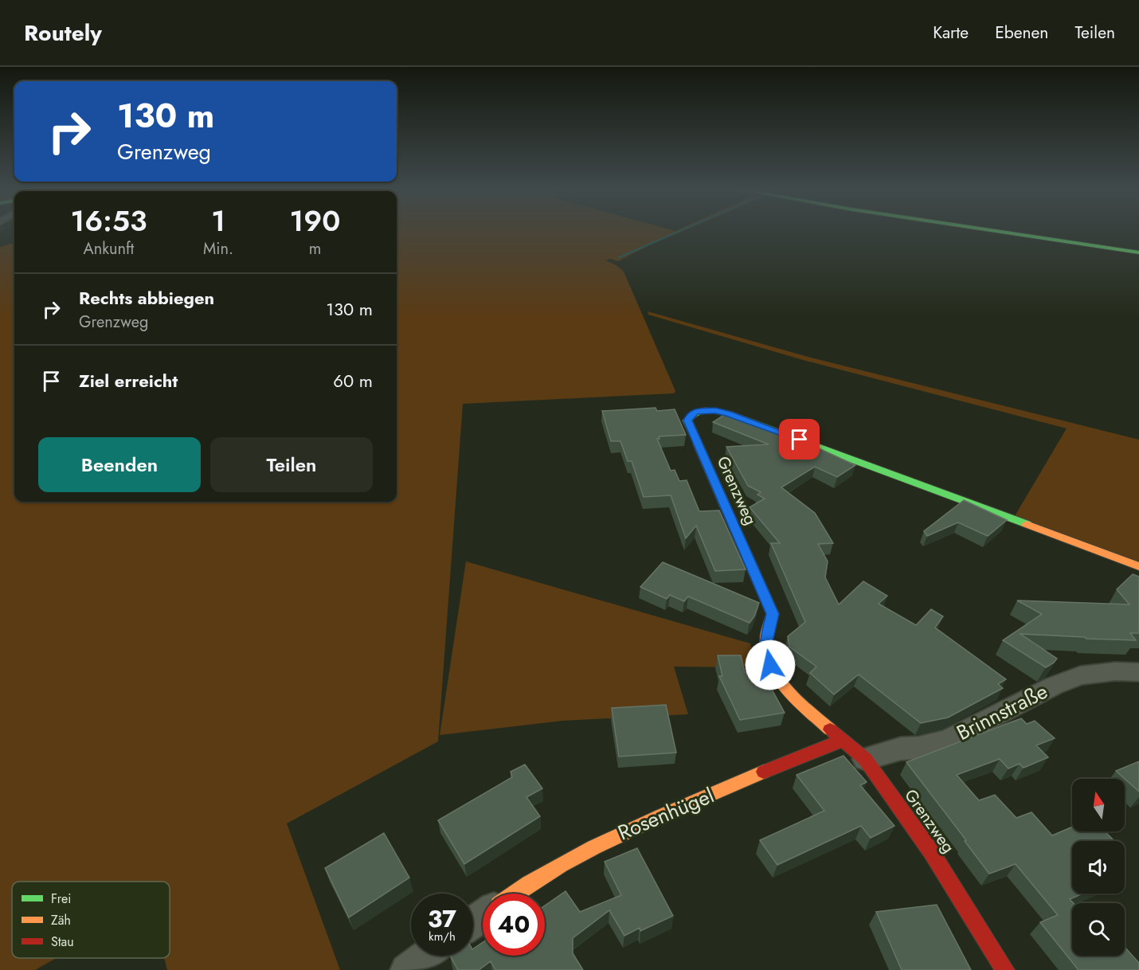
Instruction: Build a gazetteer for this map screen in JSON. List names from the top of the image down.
{
  "streets": {
    "street": ["Grenzweg", "Brinnstraße", "Rosenhügel"]
  },
  "crossings": [
    ["Grenzweg", "Brinnstraße"],
    ["Grenzweg", "Rosenhügel"]
  ],
  "legend": ["Frei", "Zäh", "Stau"],
  "north": "top",
  "page": {
    "header": "Routely",
    "nav": ["Karte", "Ebenen", "Teilen"],
    "turn": ["130 m", "Grenzweg"],
    "eta": [
      "16:53",
      "Ankunft",
      "1",
      "Min.",
      "190",
      "m"
    ],
    "list": [
      {
        "name": "Rechts abbiegen",
        "note": "Grenzweg",
        "value": "130 m"
      },
      {
        "name": "Ziel erreicht",
        "value": "60 m"
      }
    ],
    "buttons": ["Beenden", "Teilen"],
    "speed": "37 km/h",
    "limit": "40"
  }
}
